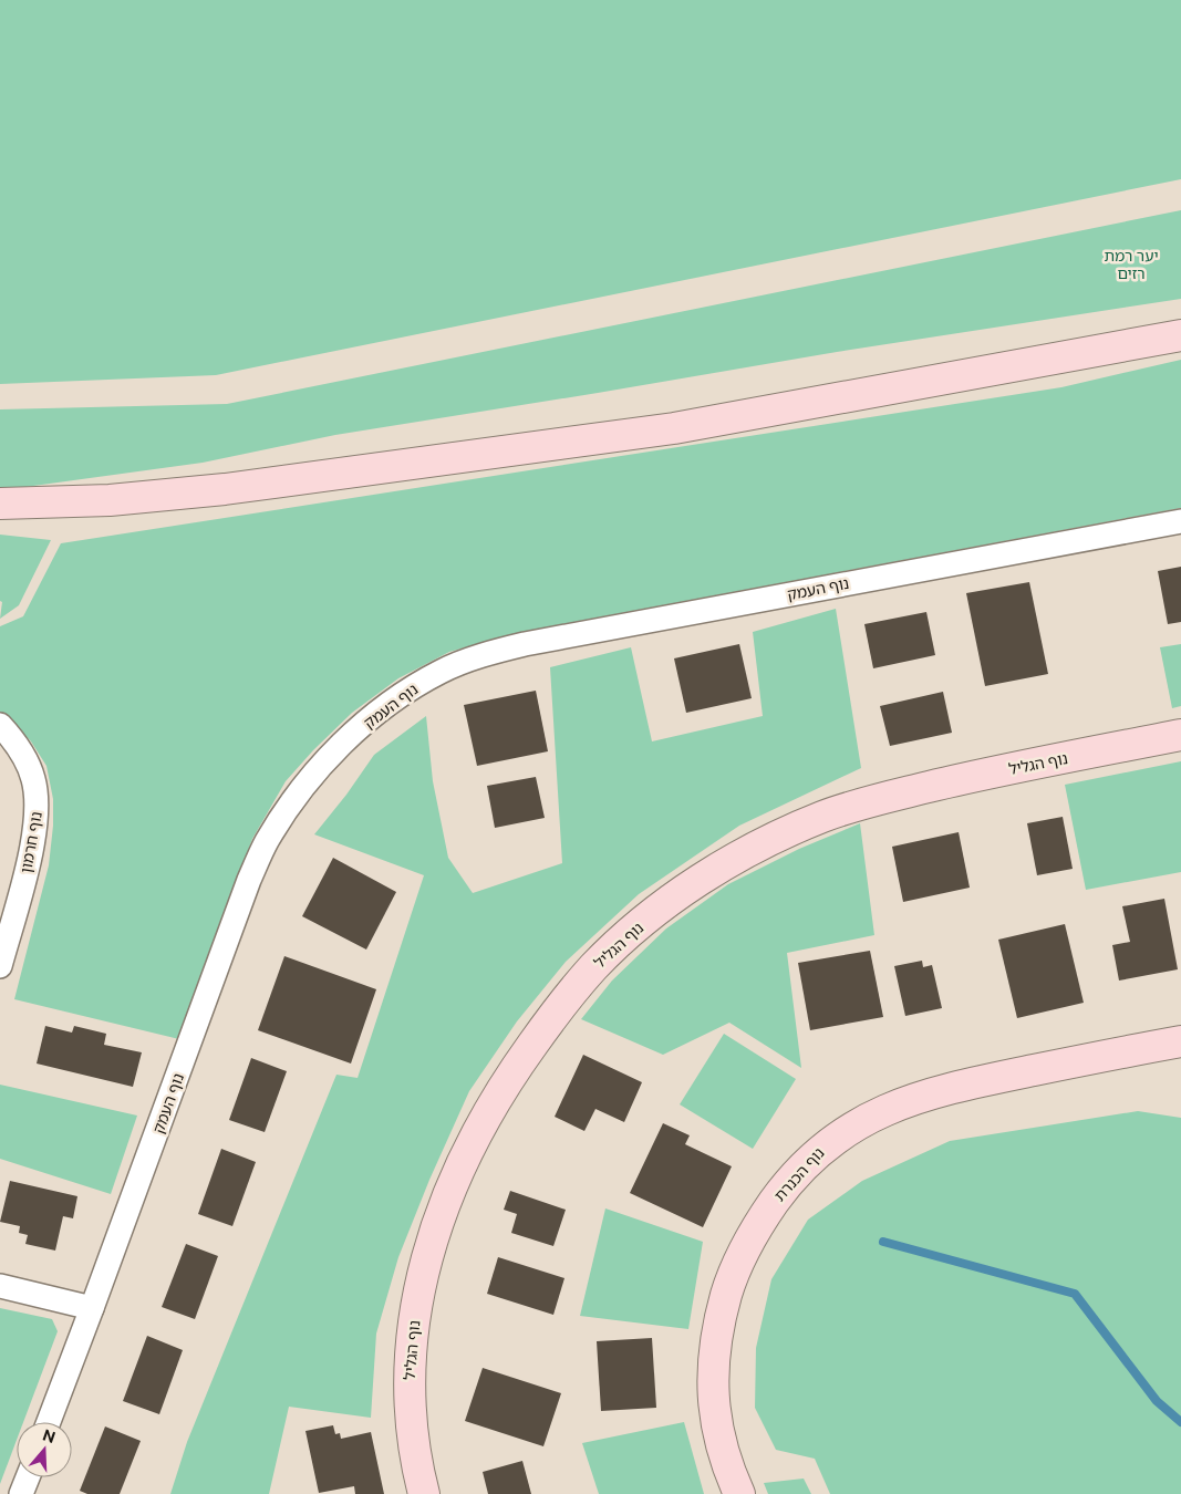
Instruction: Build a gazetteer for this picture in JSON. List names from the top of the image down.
{
  "streets": {
    "street": [
      "נוף העמק",
      "נוף הגליל",
      "נוף חרמון",
      "נוף הכנרת"
    ]
  },
  "parks": ["יער רמת רזים"],
  "north": "top"
}
